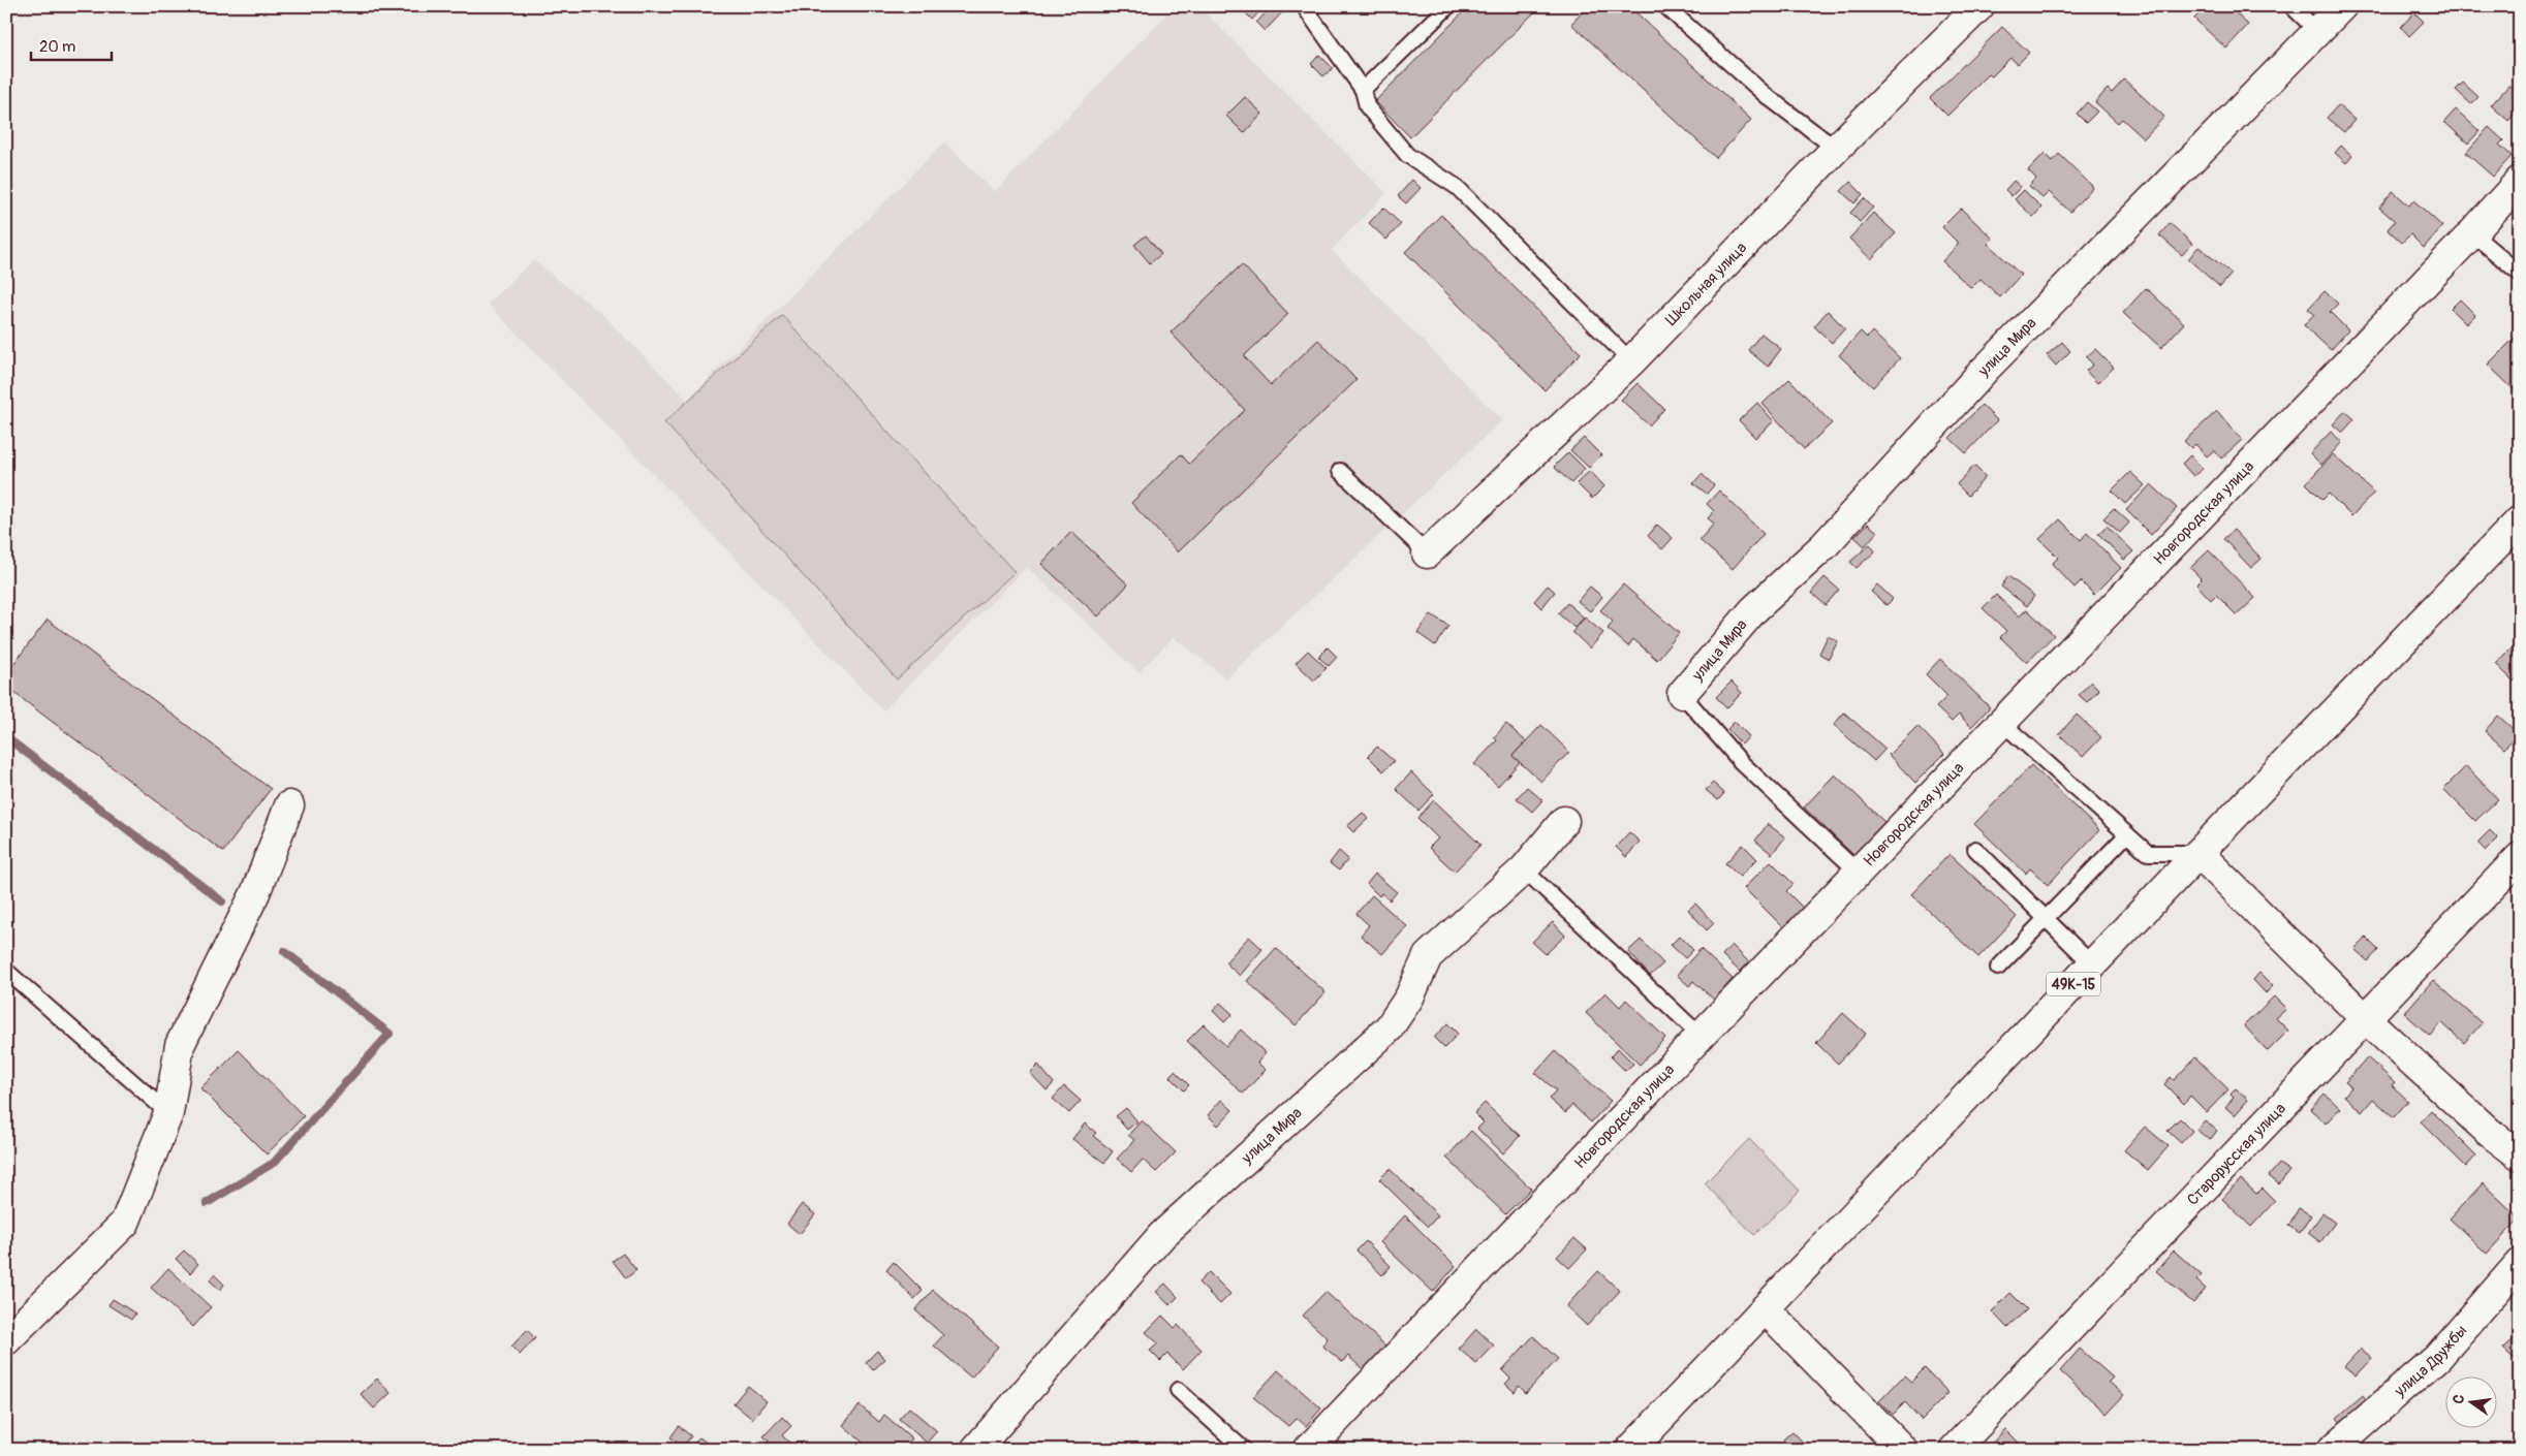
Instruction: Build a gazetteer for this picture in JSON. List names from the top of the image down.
{
  "streets": {
    "street": [
      "Школьная улица",
      "улица Мира",
      "Новгородская улица",
      "49К-15",
      "Старорусская улица",
      "улица Дружбы"
    ]
  },
  "scale_bar": "20 m",
  "north": "left"
}
